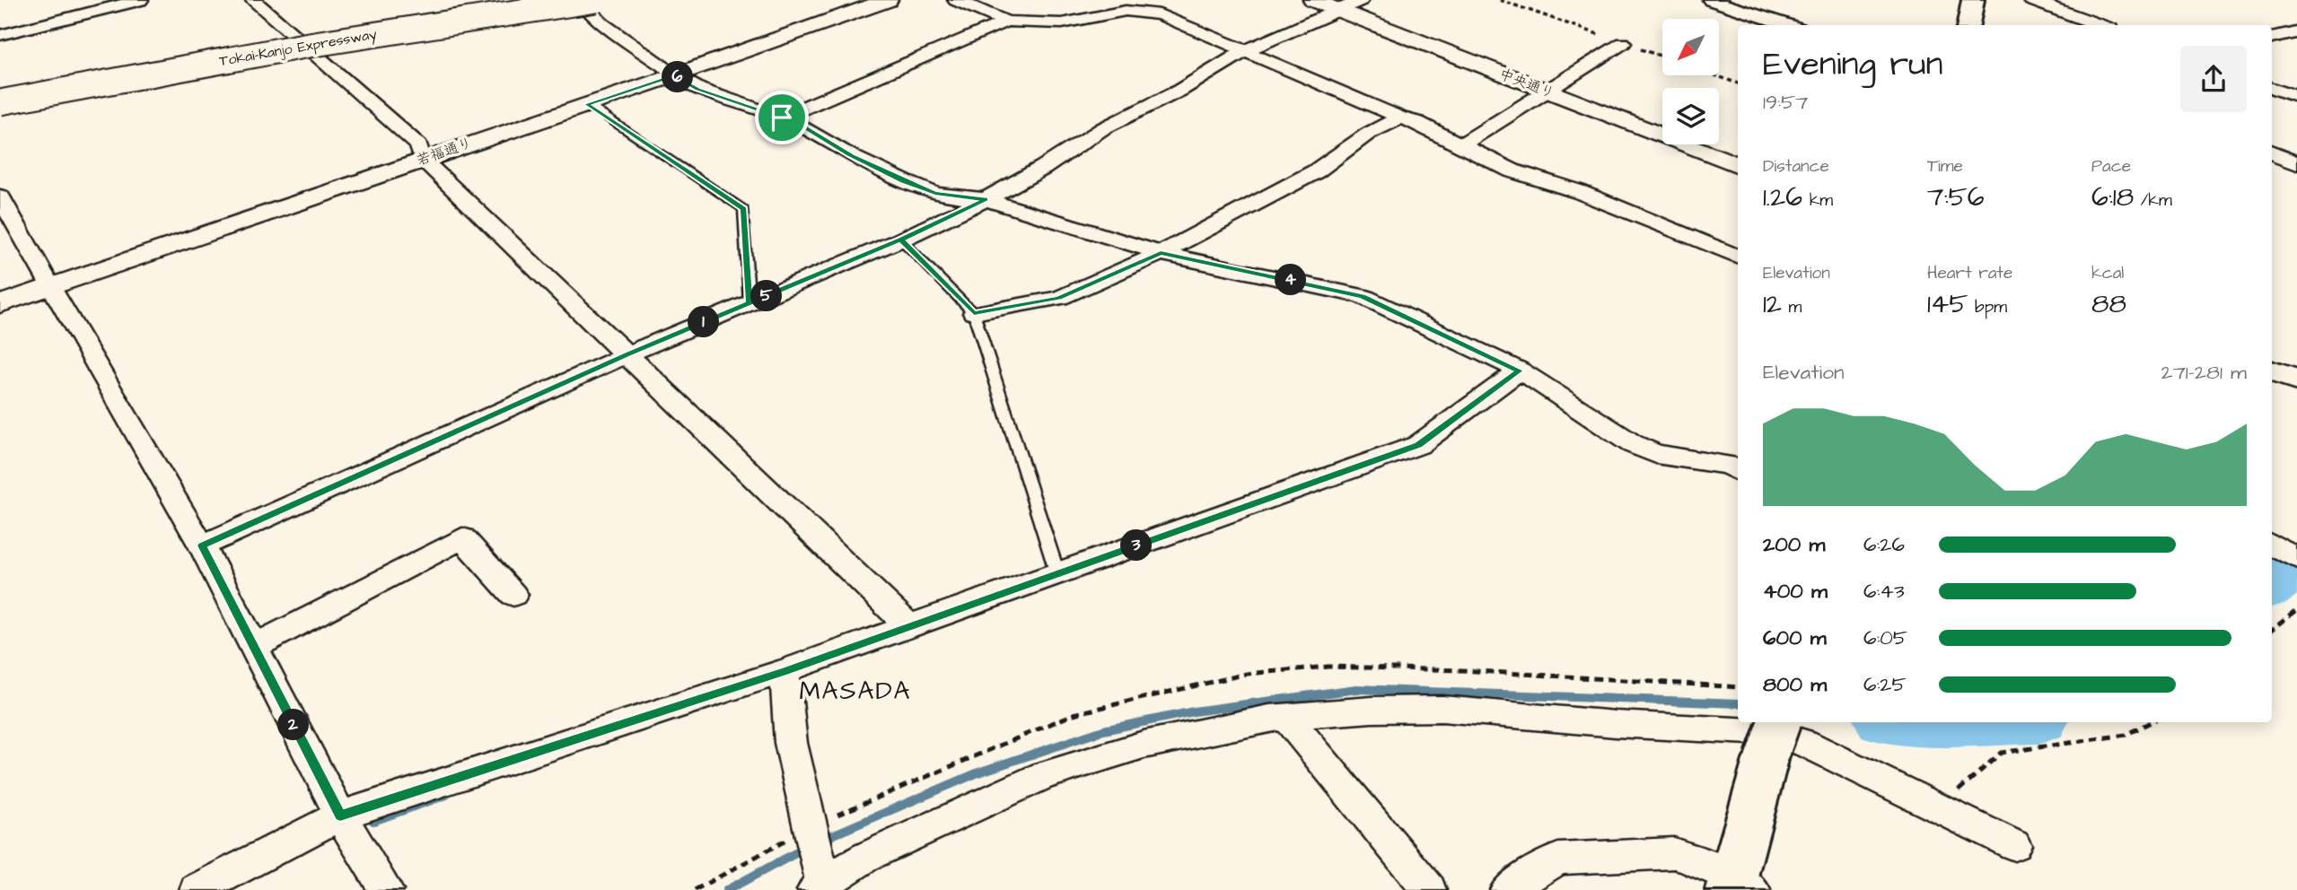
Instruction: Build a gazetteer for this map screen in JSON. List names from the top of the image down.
{
  "streets": {
    "main road": ["Tokai-Kanjo Expressway"],
    "street": ["中央通り", "若福通り"]
  },
  "districts": ["MASADA"],
  "north": "bottom left",
  "page": {
    "heading": ["Evening run", "19:57"],
    "pins": [
      "6",
      "4",
      "5",
      "1",
      "3",
      "2"
    ],
    "stats": [
      ["Distance", "1.26 km"],
      ["Time", "7:56"],
      ["Pace", "6:18 /km"],
      ["Elevation", "12 m"],
      ["Heart rate", "145 bpm"],
      ["kcal", "88"]
    ],
    "chart": ["Elevation", "271–281 m"],
    "list": [
      {
        "name": "200 m",
        "note": "6:26"
      },
      {
        "name": "400 m",
        "note": "6:43"
      },
      {
        "name": "600 m",
        "note": "6:05"
      },
      {
        "name": "800 m",
        "note": "6:25"
      }
    ]
  }
}
